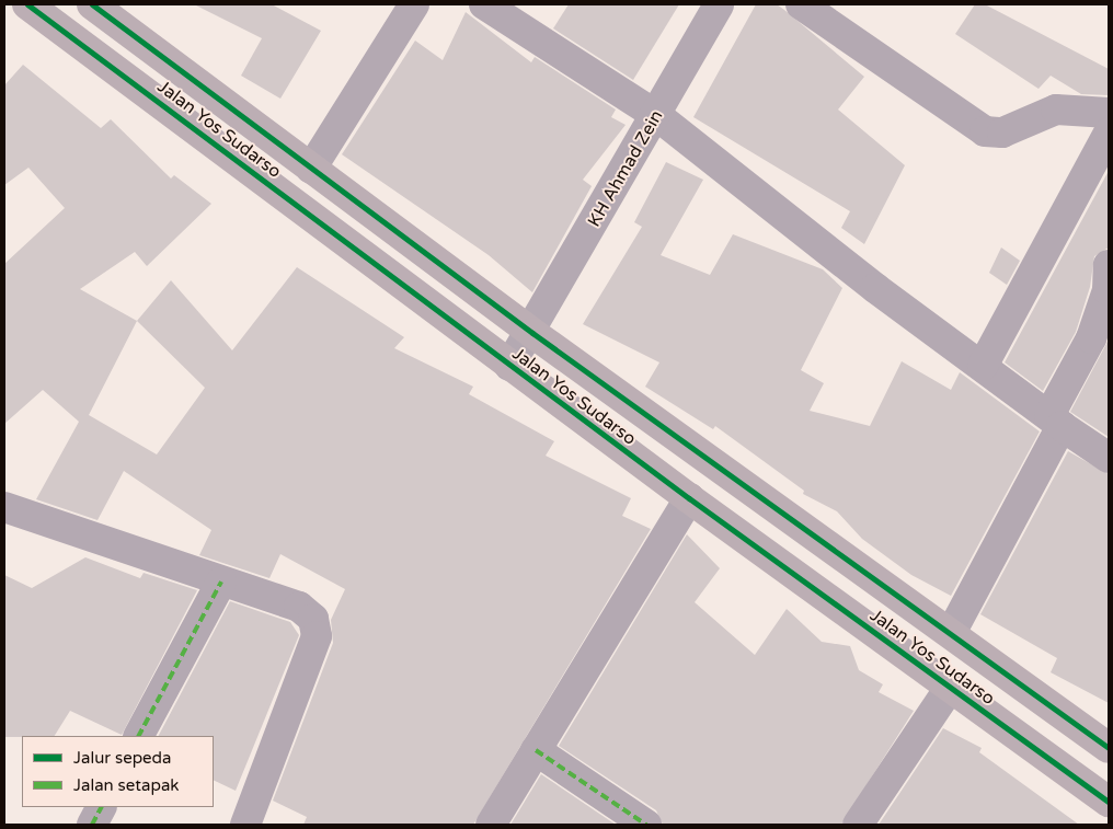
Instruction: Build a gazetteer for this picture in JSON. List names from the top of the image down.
{
  "streets": {
    "highway": ["Jalan Yos Sudarso"],
    "street": ["KH Ahmad Zein"]
  },
  "crossings": [
    ["Jalan Yos Sudarso", "KH Ahmad Zein"]
  ],
  "legend": ["Jalur sepeda", "Jalan setapak"]
}
